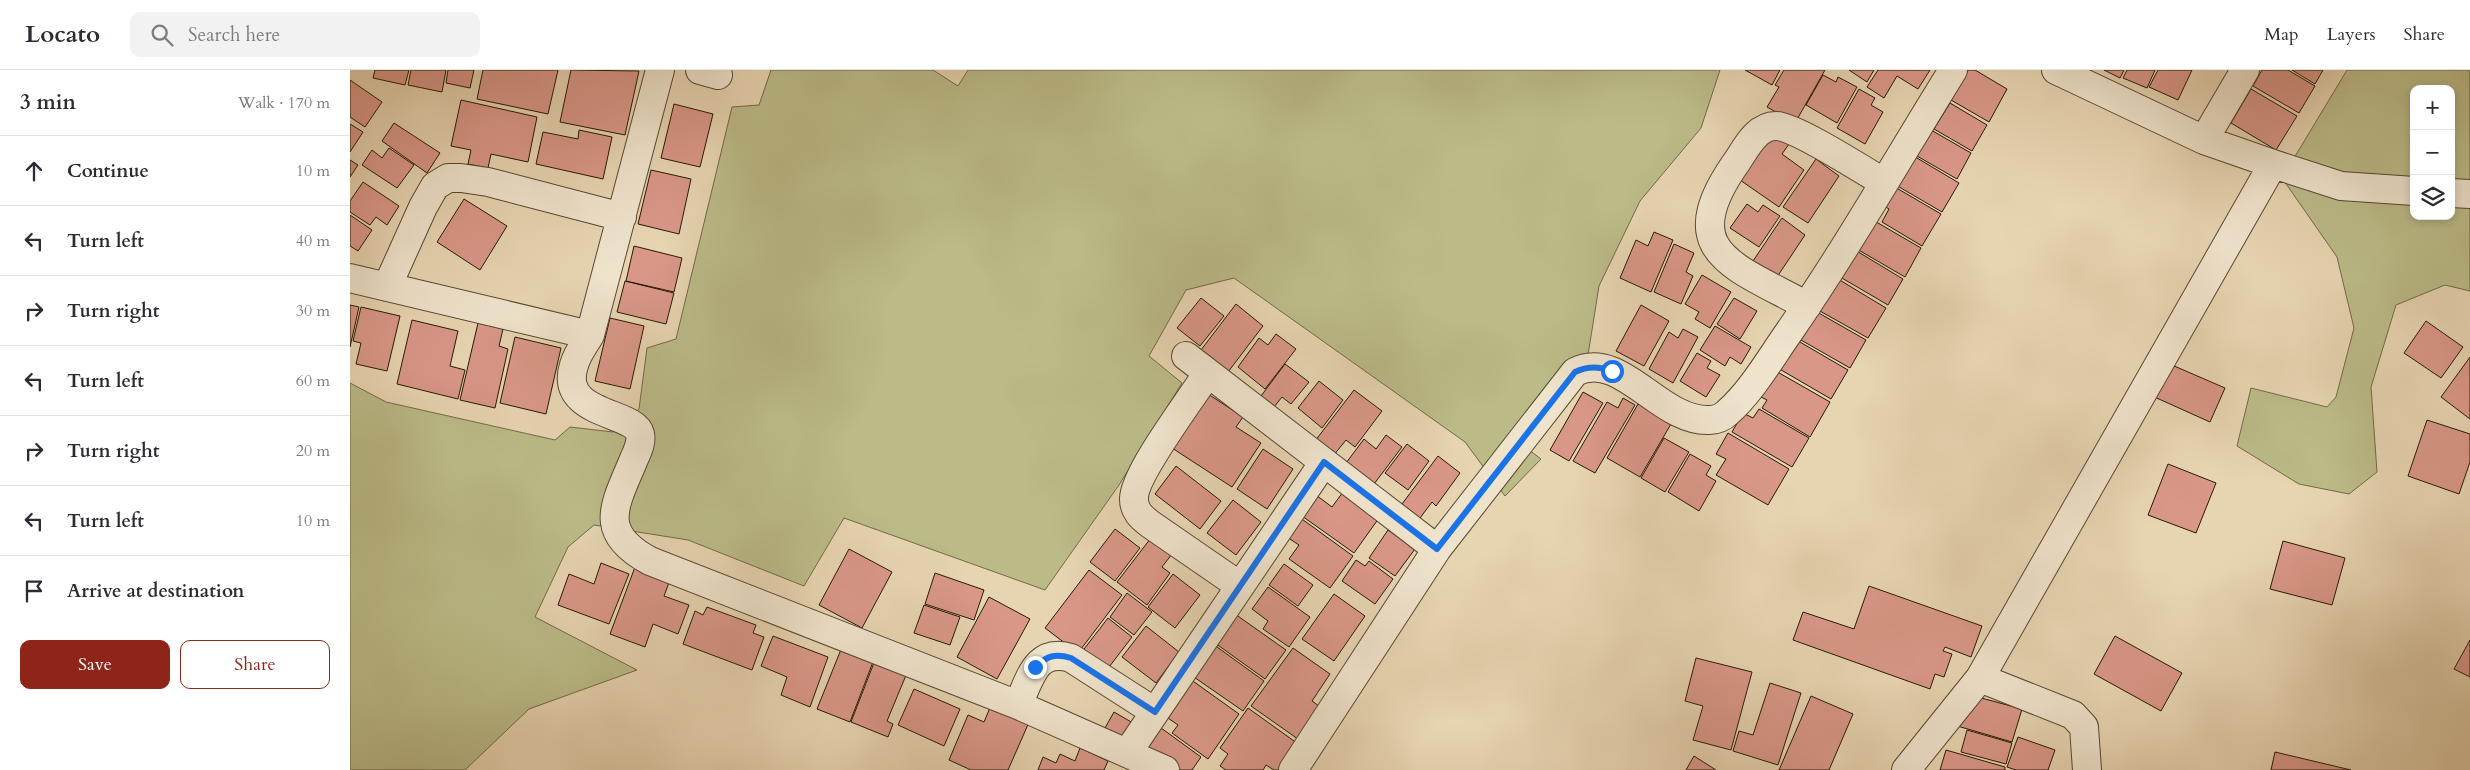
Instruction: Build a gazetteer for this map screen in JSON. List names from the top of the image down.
{
  "page": {
    "header": "Locato",
    "search": "Search here",
    "nav": ["Map", "Layers", "Share"],
    "heading": ["3 min", "Walk · 170 m"],
    "map_buttons": ["+", "−"],
    "list": [
      ["Continue", "10 m"],
      ["Turn left", "40 m"],
      ["Turn right", "30 m"],
      ["Turn left", "60 m"],
      ["Turn right", "20 m"],
      ["Turn left", "10 m"],
      "Arrive at destination"
    ],
    "buttons": ["Save", "Share"]
  }
}
